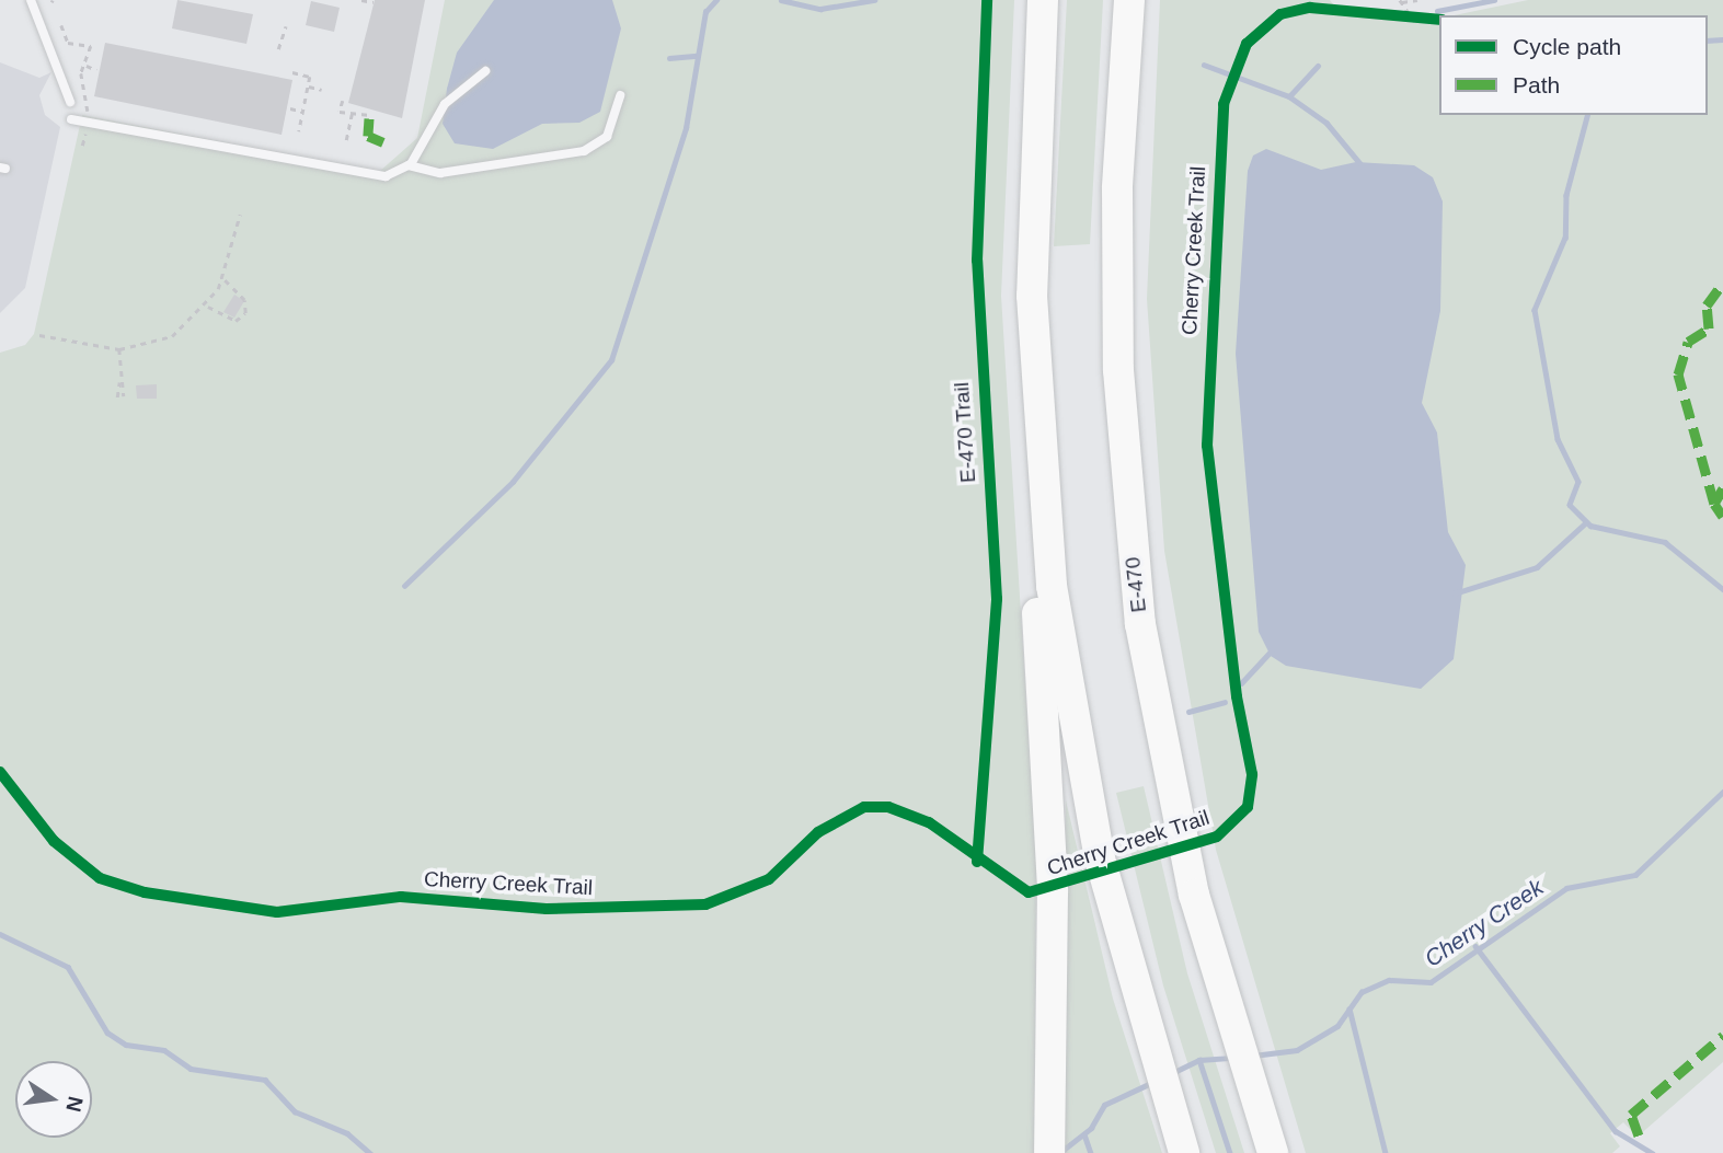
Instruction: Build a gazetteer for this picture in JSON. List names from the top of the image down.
{
  "streets": {
    "highway": ["E-470"],
    "cycle path": ["Cherry Creek Trail", "E-470 Trail"]
  },
  "water": ["Cherry Creek"],
  "legend": ["Cycle path", "Path"],
  "north": "right"
}
